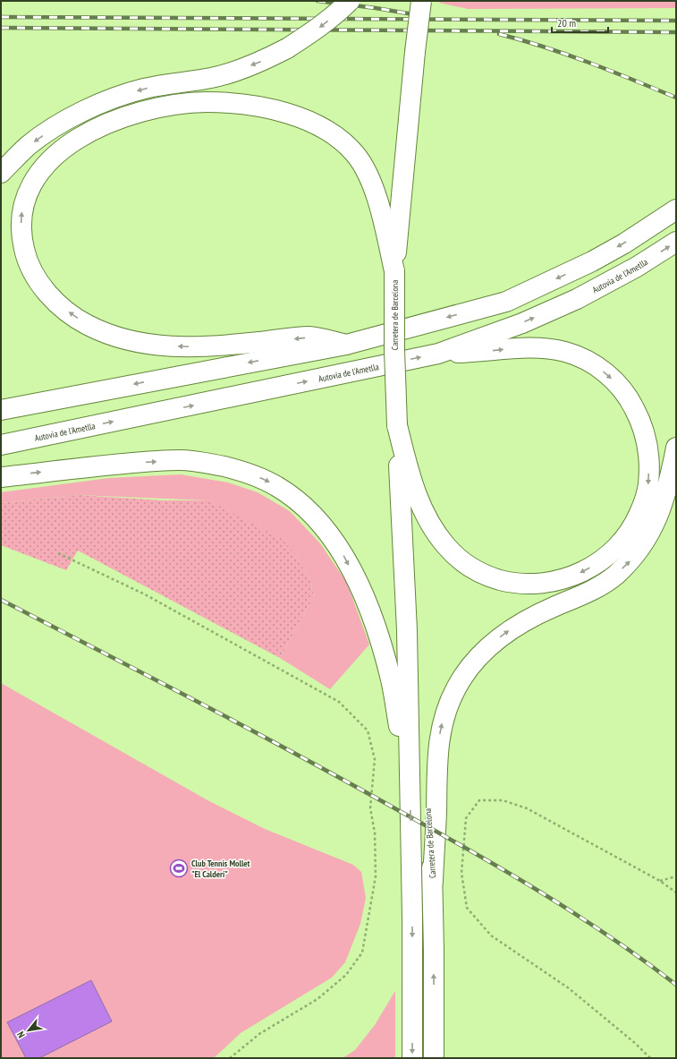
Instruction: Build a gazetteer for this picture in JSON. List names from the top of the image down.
{
  "streets": {
    "highway": ["Autovia de l'Ametlla", "Carretera de Barcelona"]
  },
  "places": {
    "sports": ["Club Tennis Mollet \"El Calderí\""]
  },
  "scale_bar": "20 m",
  "north": "bottom left"
}
